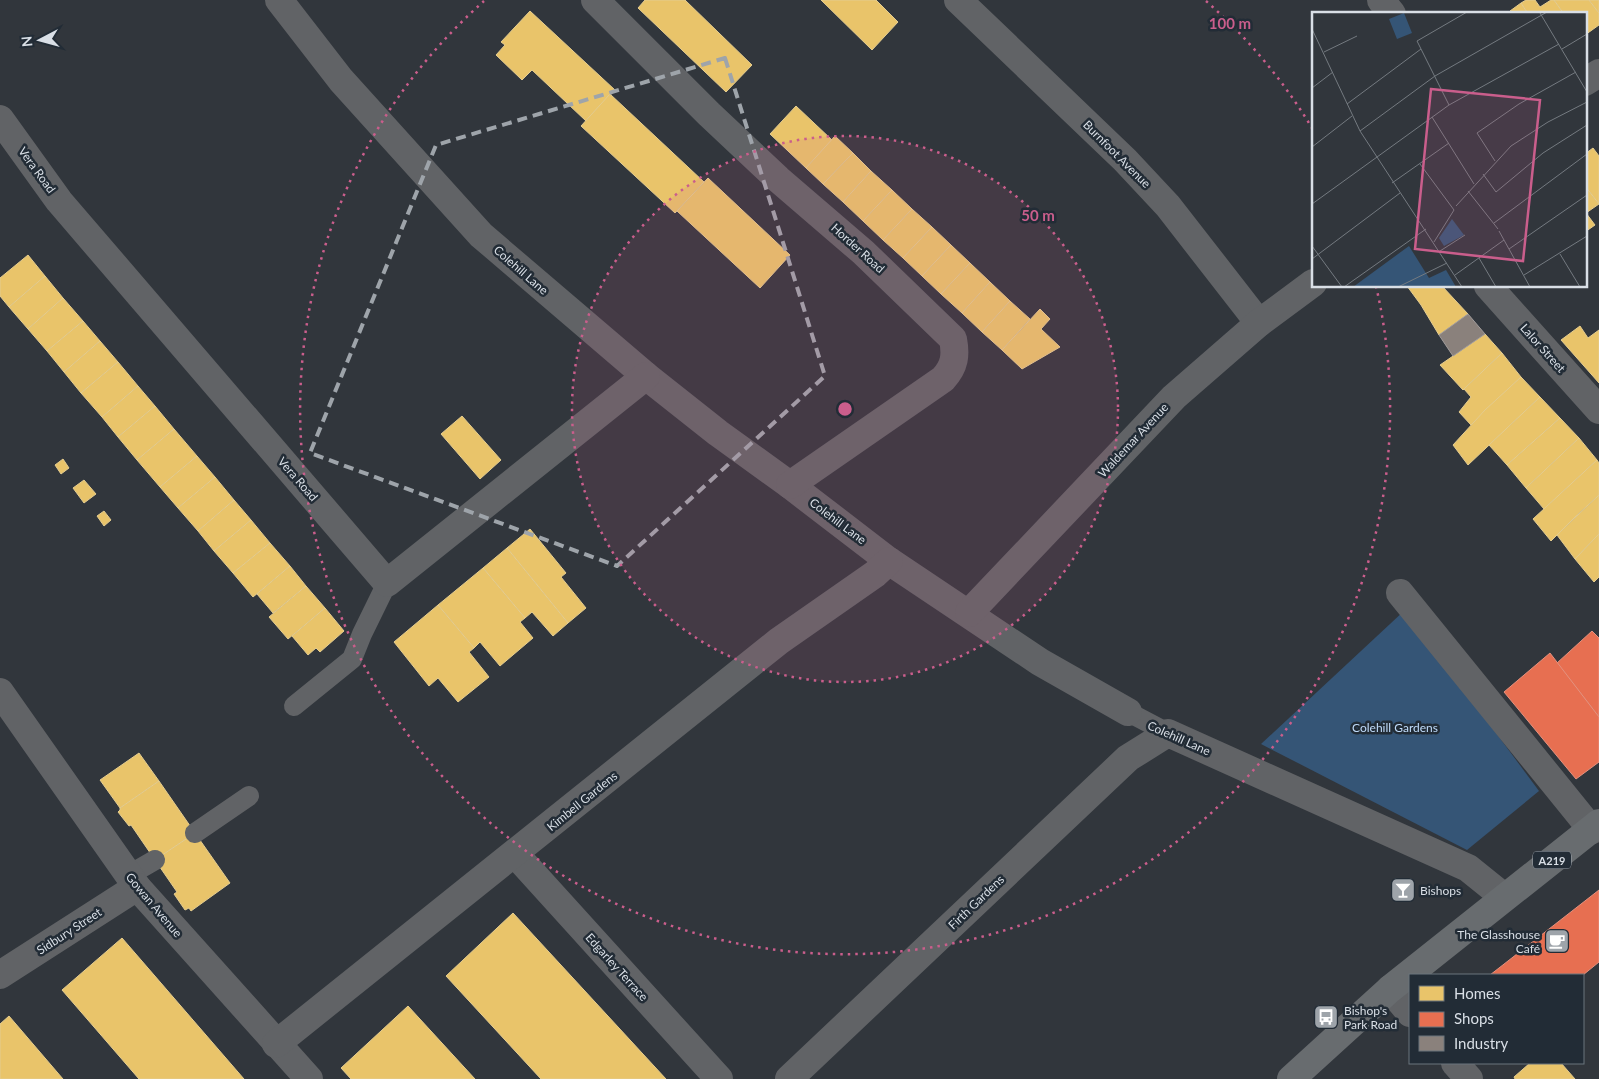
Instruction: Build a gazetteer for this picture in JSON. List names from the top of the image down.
{
  "streets": {
    "main road": ["A219"],
    "street": [
      "Burnfoot Avenue",
      "Vera Road",
      "Horder Road",
      "Colehill Lane",
      "Lalor Street",
      "Waldemar Avenue",
      "Kimbell Gardens",
      "Firth Gardens",
      "Gowan Avenue",
      "Sidbury Street",
      "Edgarley Terrace"
    ]
  },
  "crossings": [
    ["Burnfoot Avenue", "Waldemar Avenue"],
    ["Horder Road", "Colehill Lane"],
    ["Colehill Lane", "Waldemar Avenue"],
    ["Colehill Lane", "Kimbell Gardens"],
    ["Colehill Lane", "A219"],
    ["Colehill Lane", "Firth Gardens"],
    ["Kimbell Gardens", "Gowan Avenue"],
    ["Kimbell Gardens", "Edgarley Terrace"],
    ["Gowan Avenue", "Sidbury Street"]
  ],
  "parks": ["Colehill Gardens"],
  "places": {
    "bar": ["Bishops"],
    "cafe": ["The Glasshouse Café"],
    "bus stop": ["Bishop's Park Road"]
  },
  "legend": ["Homes", "Shops", "Industry"],
  "north": "left",
  "rings": ["100 m", "50 m"]
}
